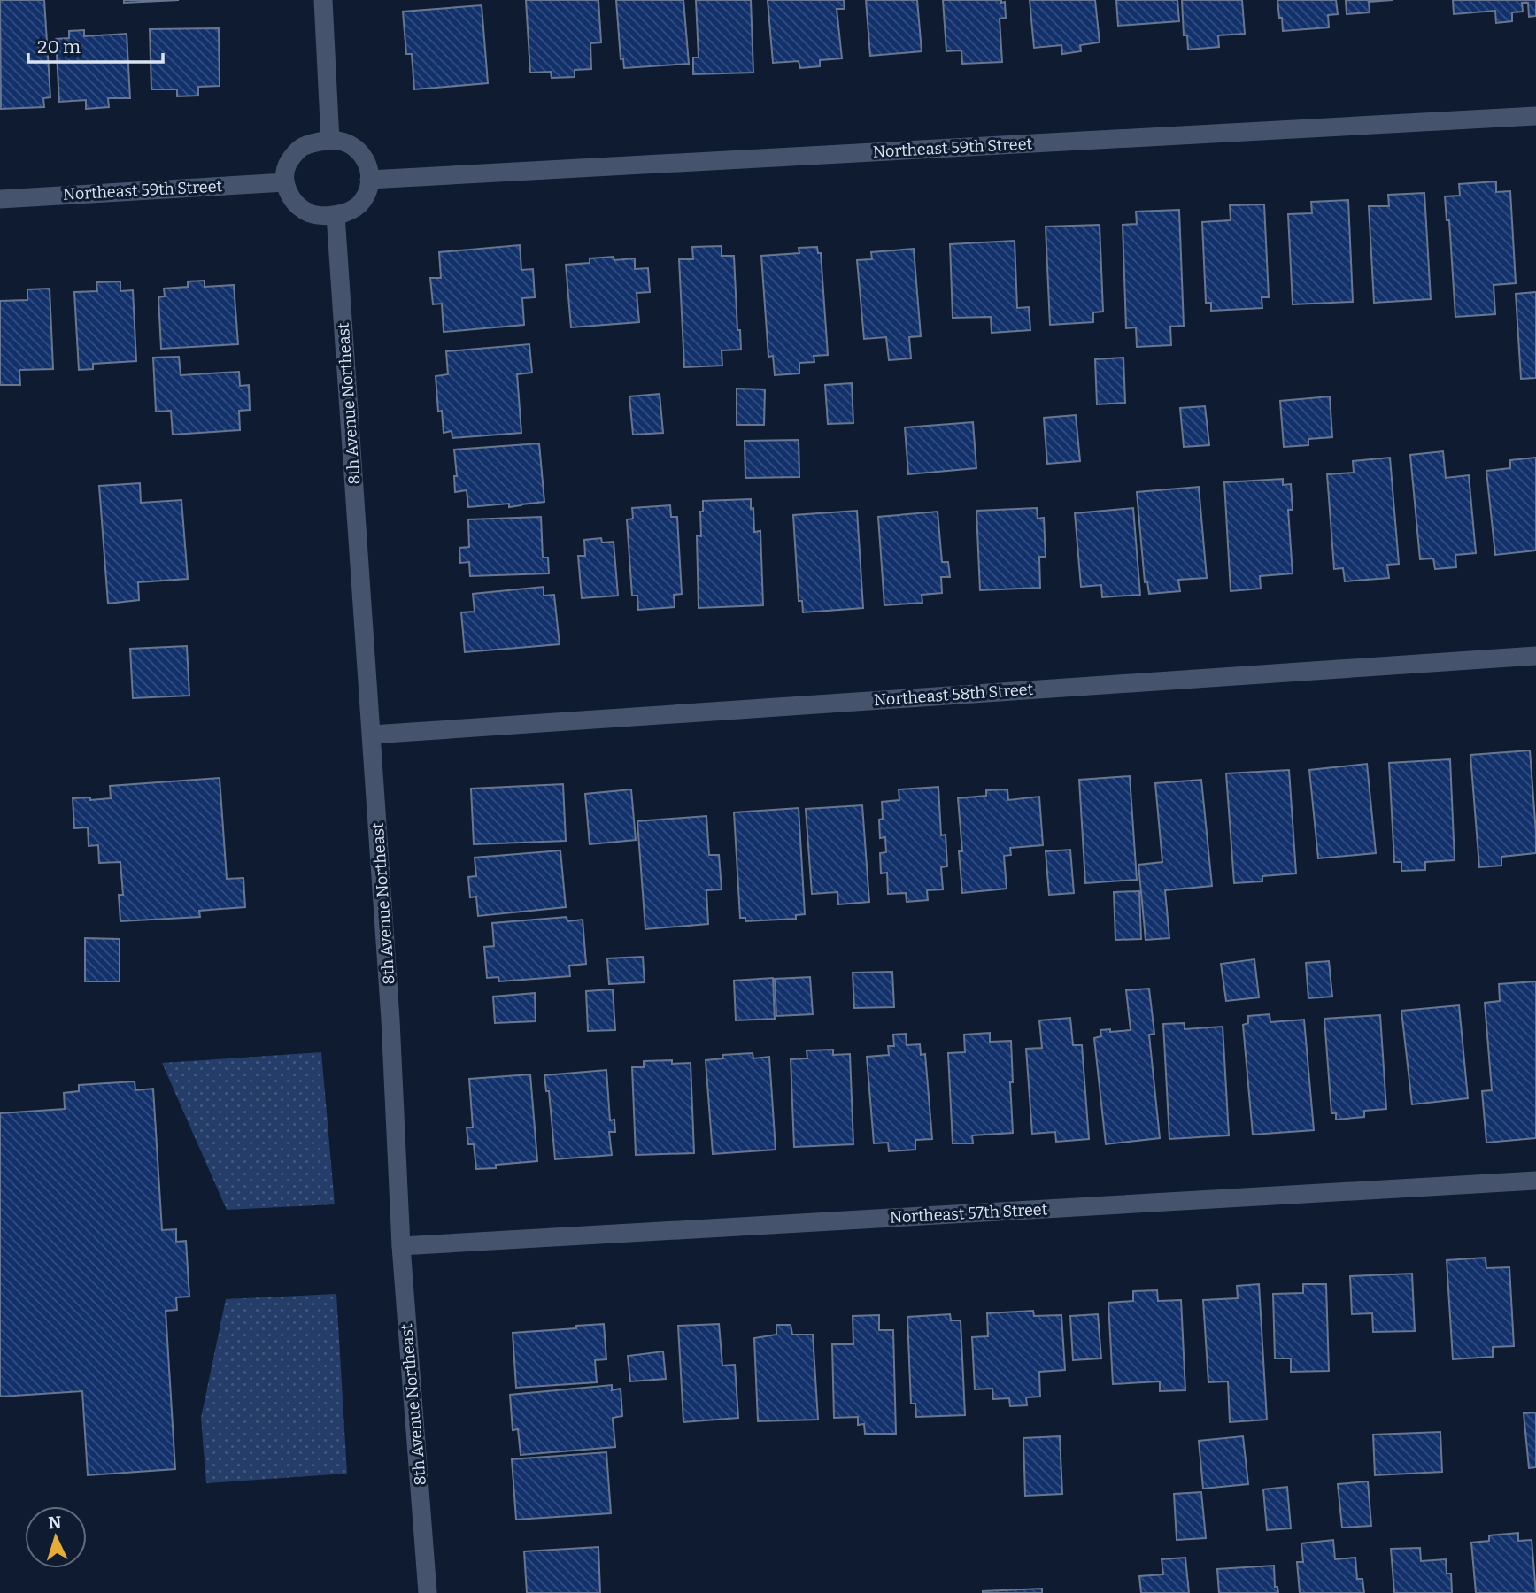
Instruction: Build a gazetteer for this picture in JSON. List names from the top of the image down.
{
  "streets": {
    "street": [
      "Northeast 59th Street",
      "8th Avenue Northeast",
      "Northeast 58th Street",
      "Northeast 57th Street"
    ]
  },
  "crossings": [
    ["Northeast 59th Street", "8th Avenue Northeast"],
    ["8th Avenue Northeast", "Northeast 58th Street"],
    ["8th Avenue Northeast", "Northeast 57th Street"]
  ],
  "scale_bar": "20 m",
  "north": "top"
}
